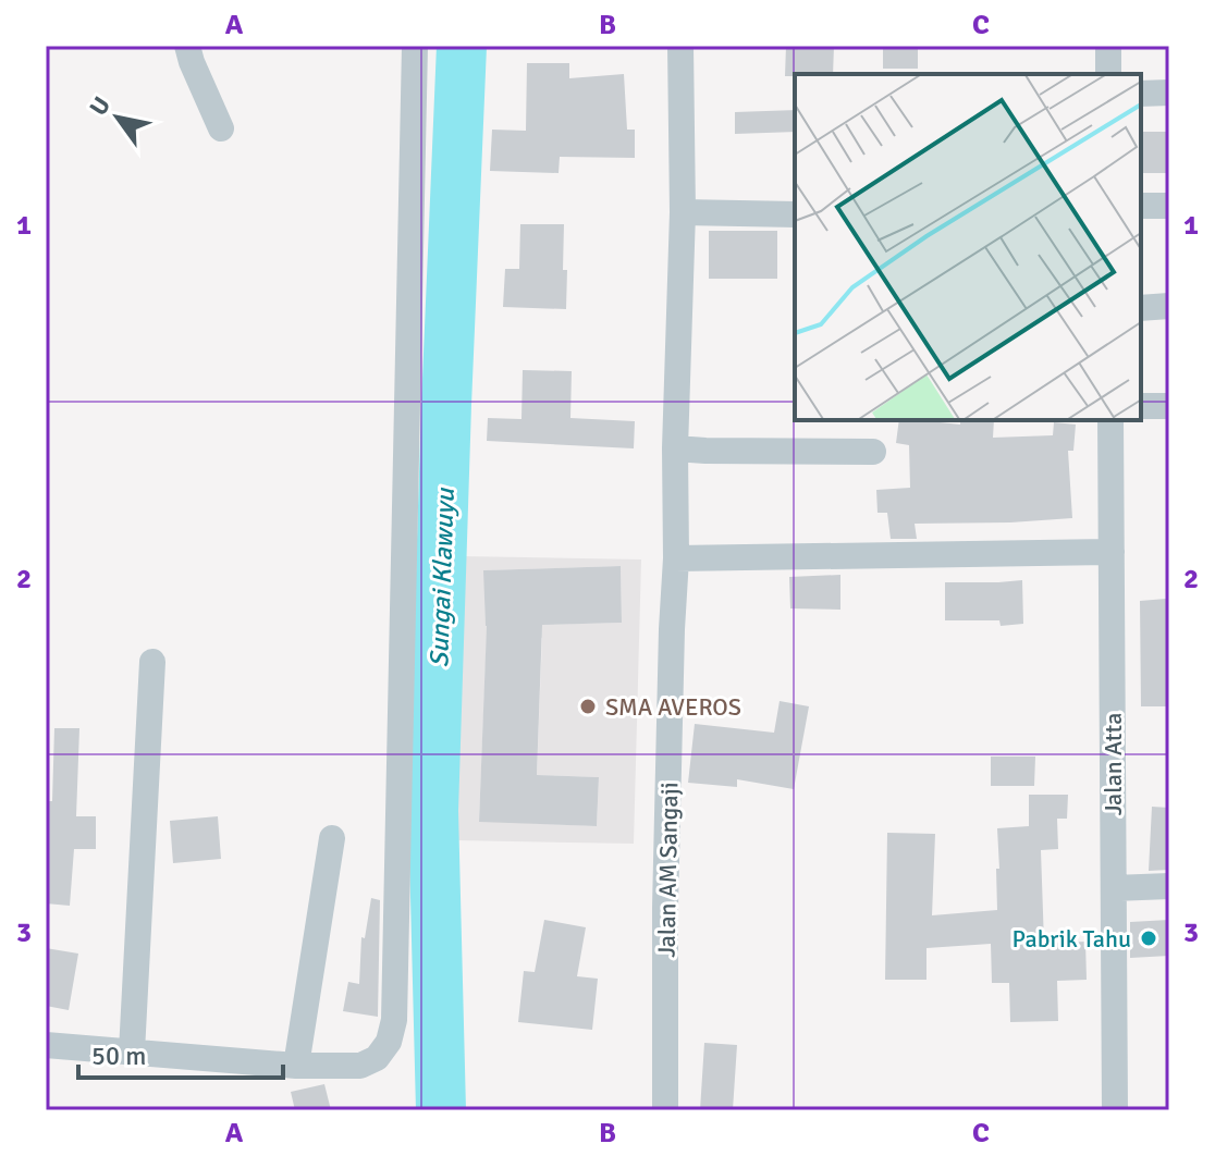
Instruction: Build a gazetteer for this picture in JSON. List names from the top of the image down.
{
  "streets": {
    "street": ["Jalan Atta", "Jalan AM Sangaji"]
  },
  "water": ["Sungai Klawuyu"],
  "places": ["SMA AVEROS", "Pabrik Tahu"],
  "scale_bar": "50 m",
  "north": "top left",
  "grid": {
    "columns": ["A", "B", "C"],
    "rows": ["1", "2", "3"]
  }
}
